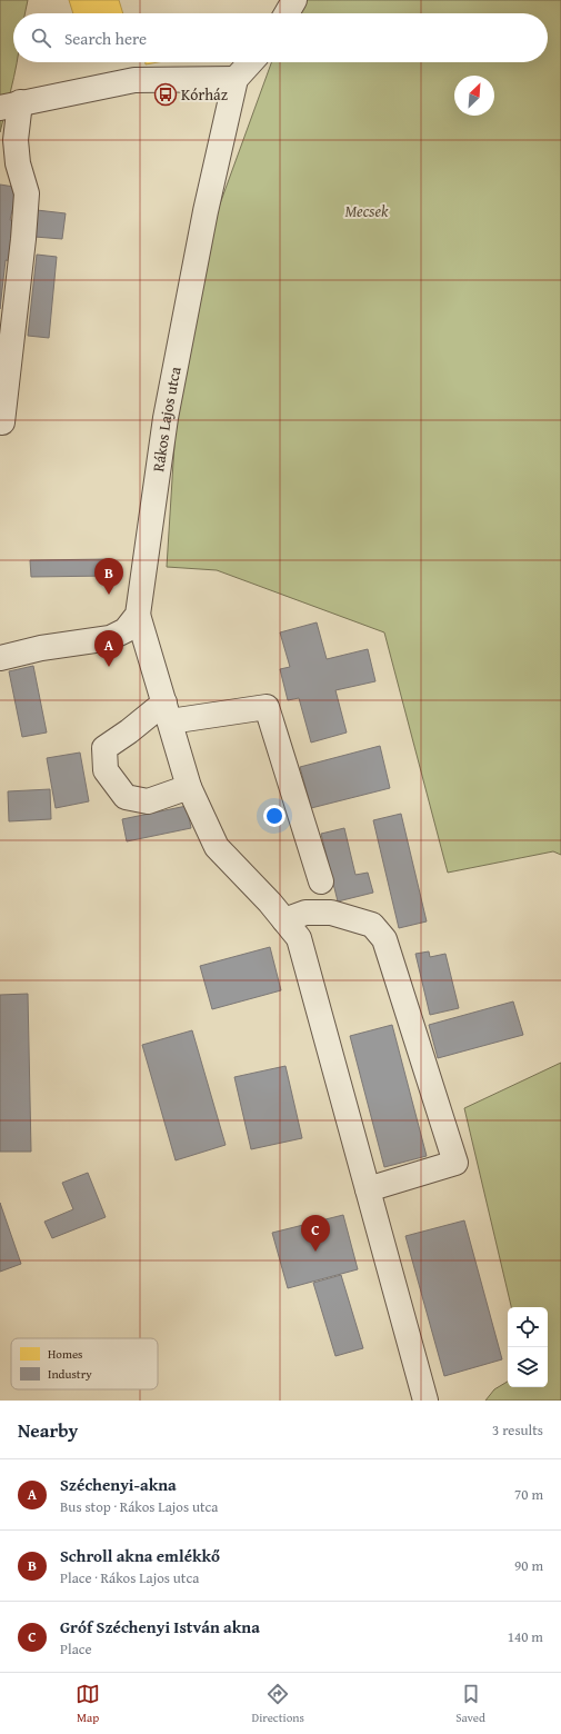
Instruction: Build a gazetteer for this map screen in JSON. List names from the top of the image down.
{
  "streets": {
    "street": ["Rákos Lajos utca"]
  },
  "parks": ["Mecsek"],
  "places": {
    "bus stop": ["Kórház"]
  },
  "legend": ["Homes", "Industry"],
  "north": "top right",
  "page": {
    "search": "Search here",
    "pins": ["B", "A", "C"],
    "heading": ["Nearby", "3 results"],
    "list": [
      {
        "mark": "A",
        "name": "Széchenyi-akna",
        "note": "Bus stop · Rákos Lajos utca",
        "value": "70 m"
      },
      {
        "mark": "B",
        "name": "Schroll akna emlékkő",
        "note": "Place · Rákos Lajos utca",
        "value": "90 m"
      },
      {
        "mark": "C",
        "name": "Gróf Széchenyi István akna",
        "note": "Place",
        "value": "140 m"
      }
    ],
    "nav": ["Map", "Directions", "Saved"]
  }
}
